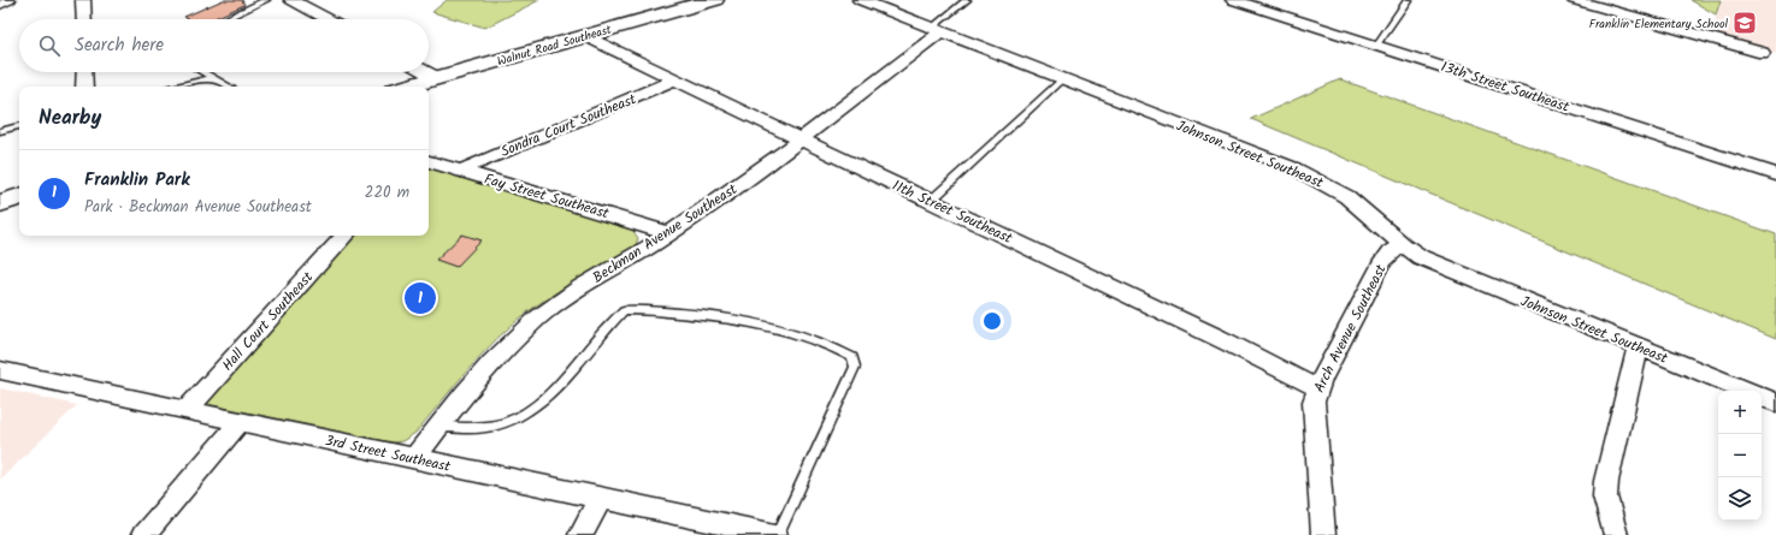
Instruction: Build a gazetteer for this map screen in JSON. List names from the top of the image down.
{
  "streets": {
    "main road": ["Walnut Road Southeast"],
    "street": [
      "13th Street Southeast",
      "Sondra Court Southeast",
      "Johnson Street Southeast",
      "Fay Street Southeast",
      "11th Street Southeast",
      "Beckman Avenue Southeast",
      "Hall Court Southeast",
      "Arch Avenue Southeast",
      "3rd Street Southeast"
    ]
  },
  "crossings": [
    ["Walnut Road Southeast", "11th Street Southeast"],
    ["Sondra Court Southeast", "Fay Street Southeast"],
    ["Sondra Court Southeast", "11th Street Southeast"],
    ["Johnson Street Southeast", "Beckman Avenue Southeast"],
    ["Johnson Street Southeast", "Arch Avenue Southeast"],
    ["Fay Street Southeast", "Beckman Avenue Southeast"],
    ["11th Street Southeast", "Beckman Avenue Southeast"],
    ["11th Street Southeast", "Arch Avenue Southeast"],
    ["Beckman Avenue Southeast", "3rd Street Southeast"],
    ["Hall Court Southeast", "3rd Street Southeast"]
  ],
  "places": {
    "school or university": ["Franklin Elementary School"]
  },
  "page": {
    "search": "Search here",
    "heading": "Nearby",
    "list": [
      {
        "mark": "1",
        "name": "Franklin Park",
        "note": "Park · Beckman Avenue Southeast",
        "value": "220 m"
      }
    ],
    "pins": "1",
    "map_buttons": ["+", "−"]
  }
}
